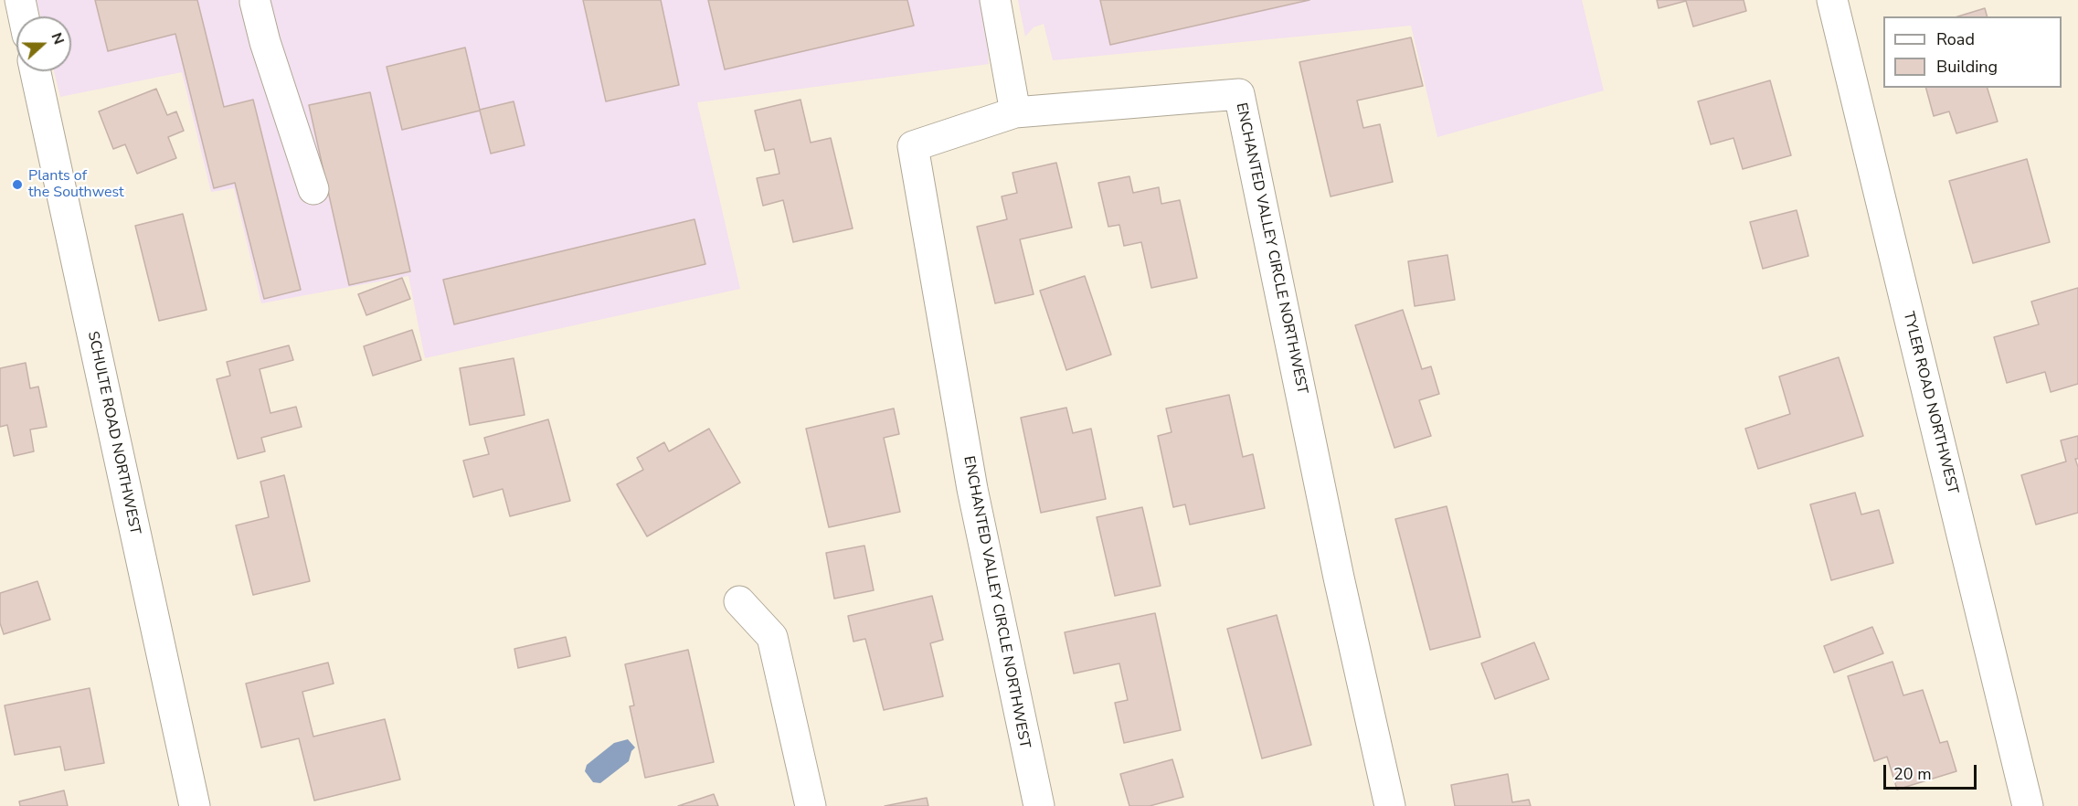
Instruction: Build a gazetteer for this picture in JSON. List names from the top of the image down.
{
  "streets": {
    "street": ["ENCHANTED VALLEY CIRCLE NORTHWEST", "TYLER ROAD NORTHWEST", "SCHULTE ROAD NORTHWEST"]
  },
  "places": ["Plants of the Southwest"],
  "legend": ["Road", "Building"],
  "scale_bar": "20 m",
  "north": "right"
}
